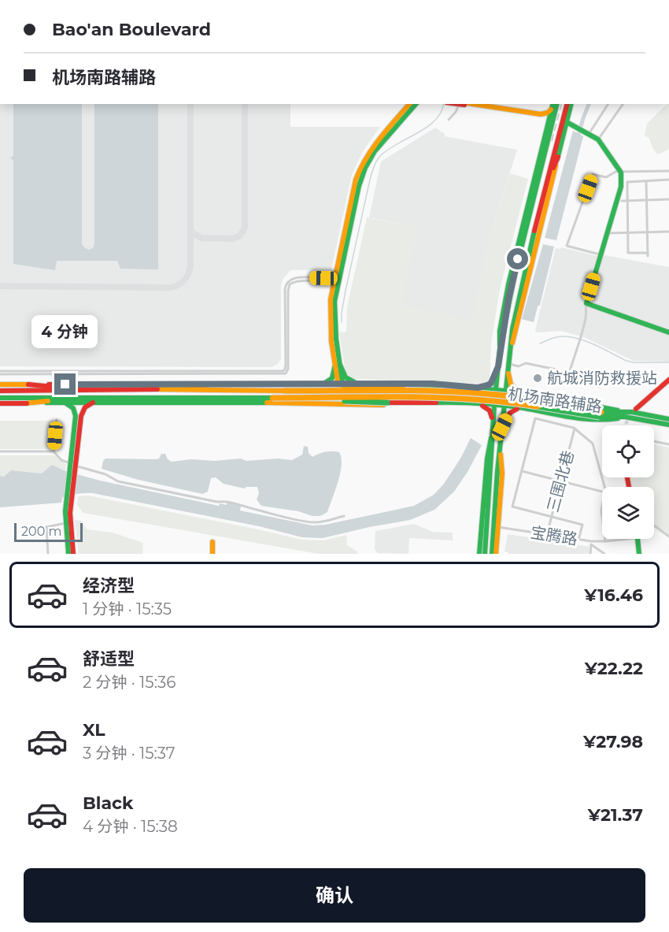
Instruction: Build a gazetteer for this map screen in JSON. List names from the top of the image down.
{
  "streets": {
    "main road": ["机场南路辅路"],
    "street": ["三围北巷", "宝腾路"]
  },
  "crossings": [
    ["三围北巷", "宝腾路"]
  ],
  "places": ["航城消防救援站"],
  "scale_bar": "200 m",
  "page": {
    "banner": ["Bao'an Boulevard", "机场南路辅路"],
    "bubble": "4 分钟",
    "scale": "200 m",
    "list": [
      {
        "name": "经济型",
        "note": "1 分钟 · 15:35",
        "value": "¥16.46"
      },
      {
        "name": "舒适型",
        "note": "2 分钟 · 15:36",
        "value": "¥22.22"
      },
      {
        "name": "XL",
        "note": "3 分钟 · 15:37",
        "value": "¥27.98"
      },
      {
        "name": "Black",
        "note": "4 分钟 · 15:38",
        "value": "¥21.37"
      }
    ],
    "buttons": "确认"
  }
}
